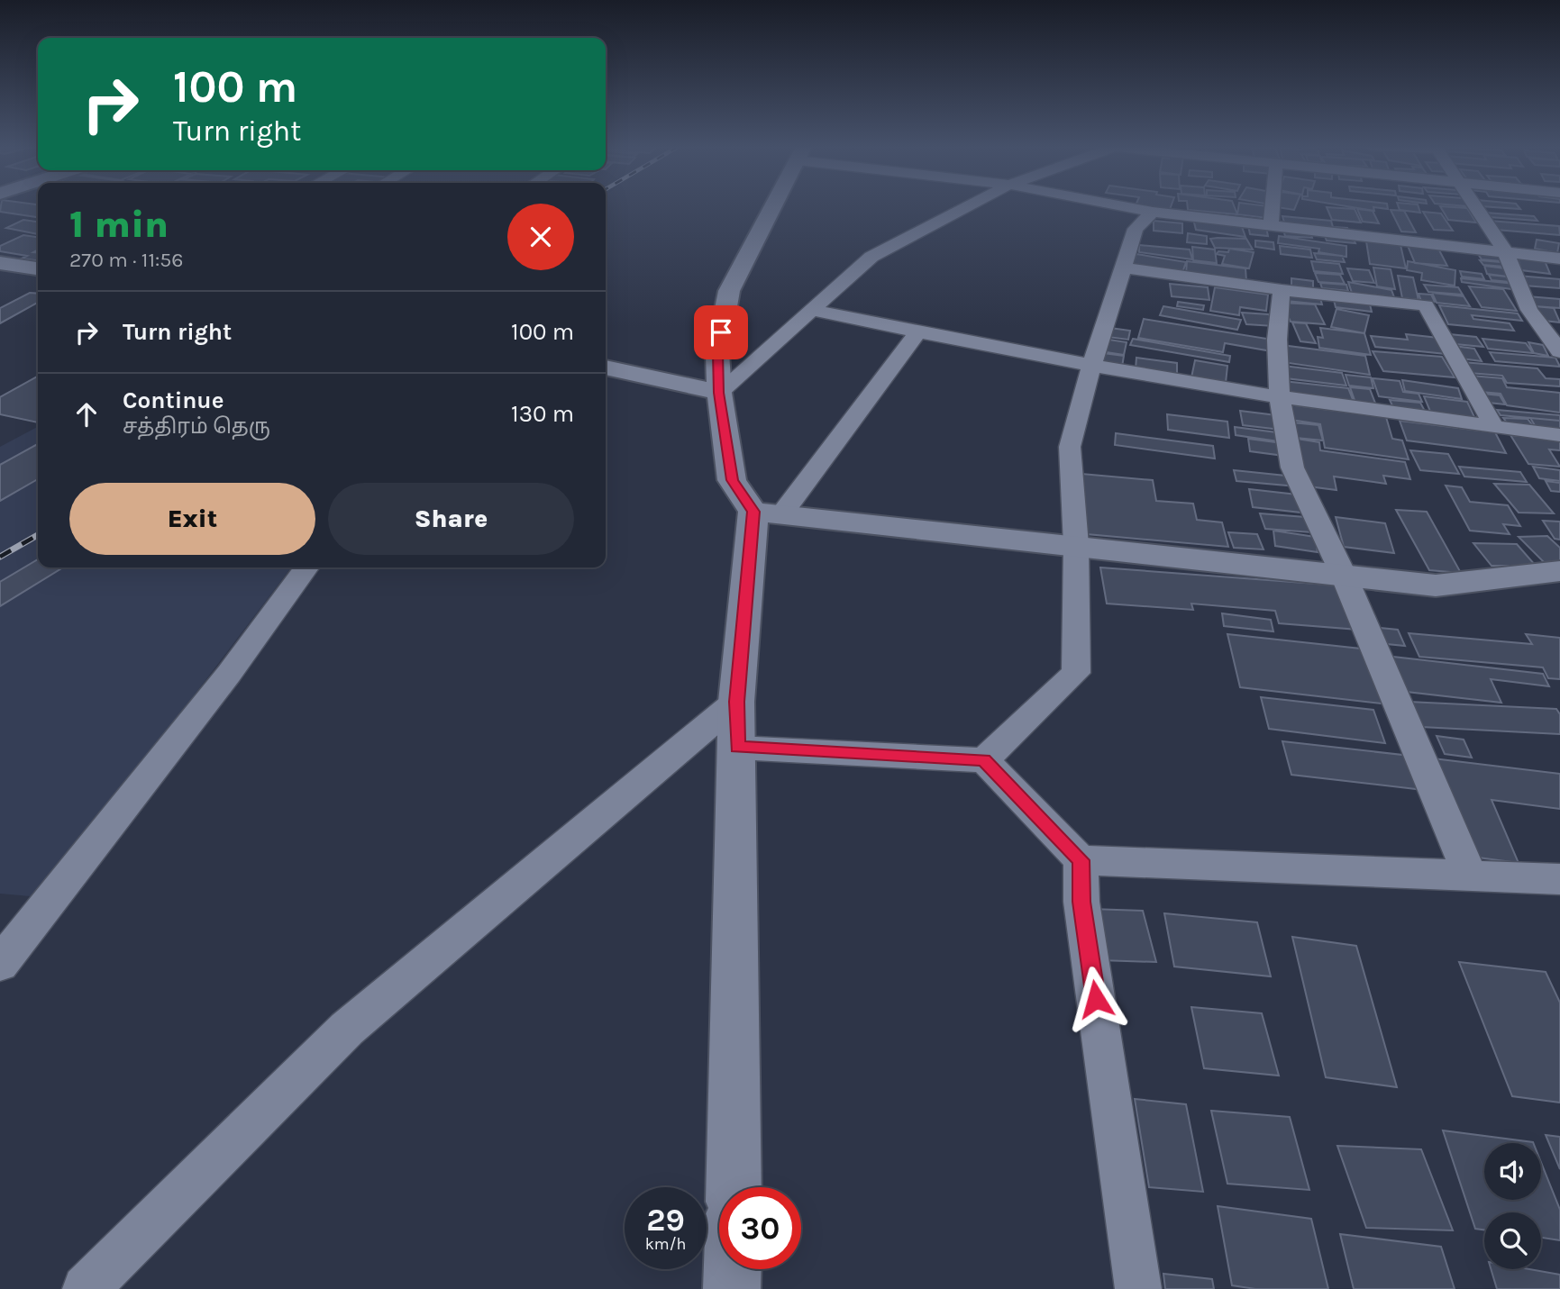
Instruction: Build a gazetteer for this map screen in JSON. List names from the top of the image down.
{
  "page": {
    "turn": ["100 m", "Turn right"],
    "heading": ["1 min", "270 m · 11:56"],
    "list": [
      {
        "name": "Turn right",
        "value": "100 m"
      },
      {
        "name": "Continue",
        "note": "சத்திரம் தெரு",
        "value": "130 m"
      }
    ],
    "buttons": ["Exit", "Share"],
    "speed": "29 km/h",
    "limit": "30"
  }
}
